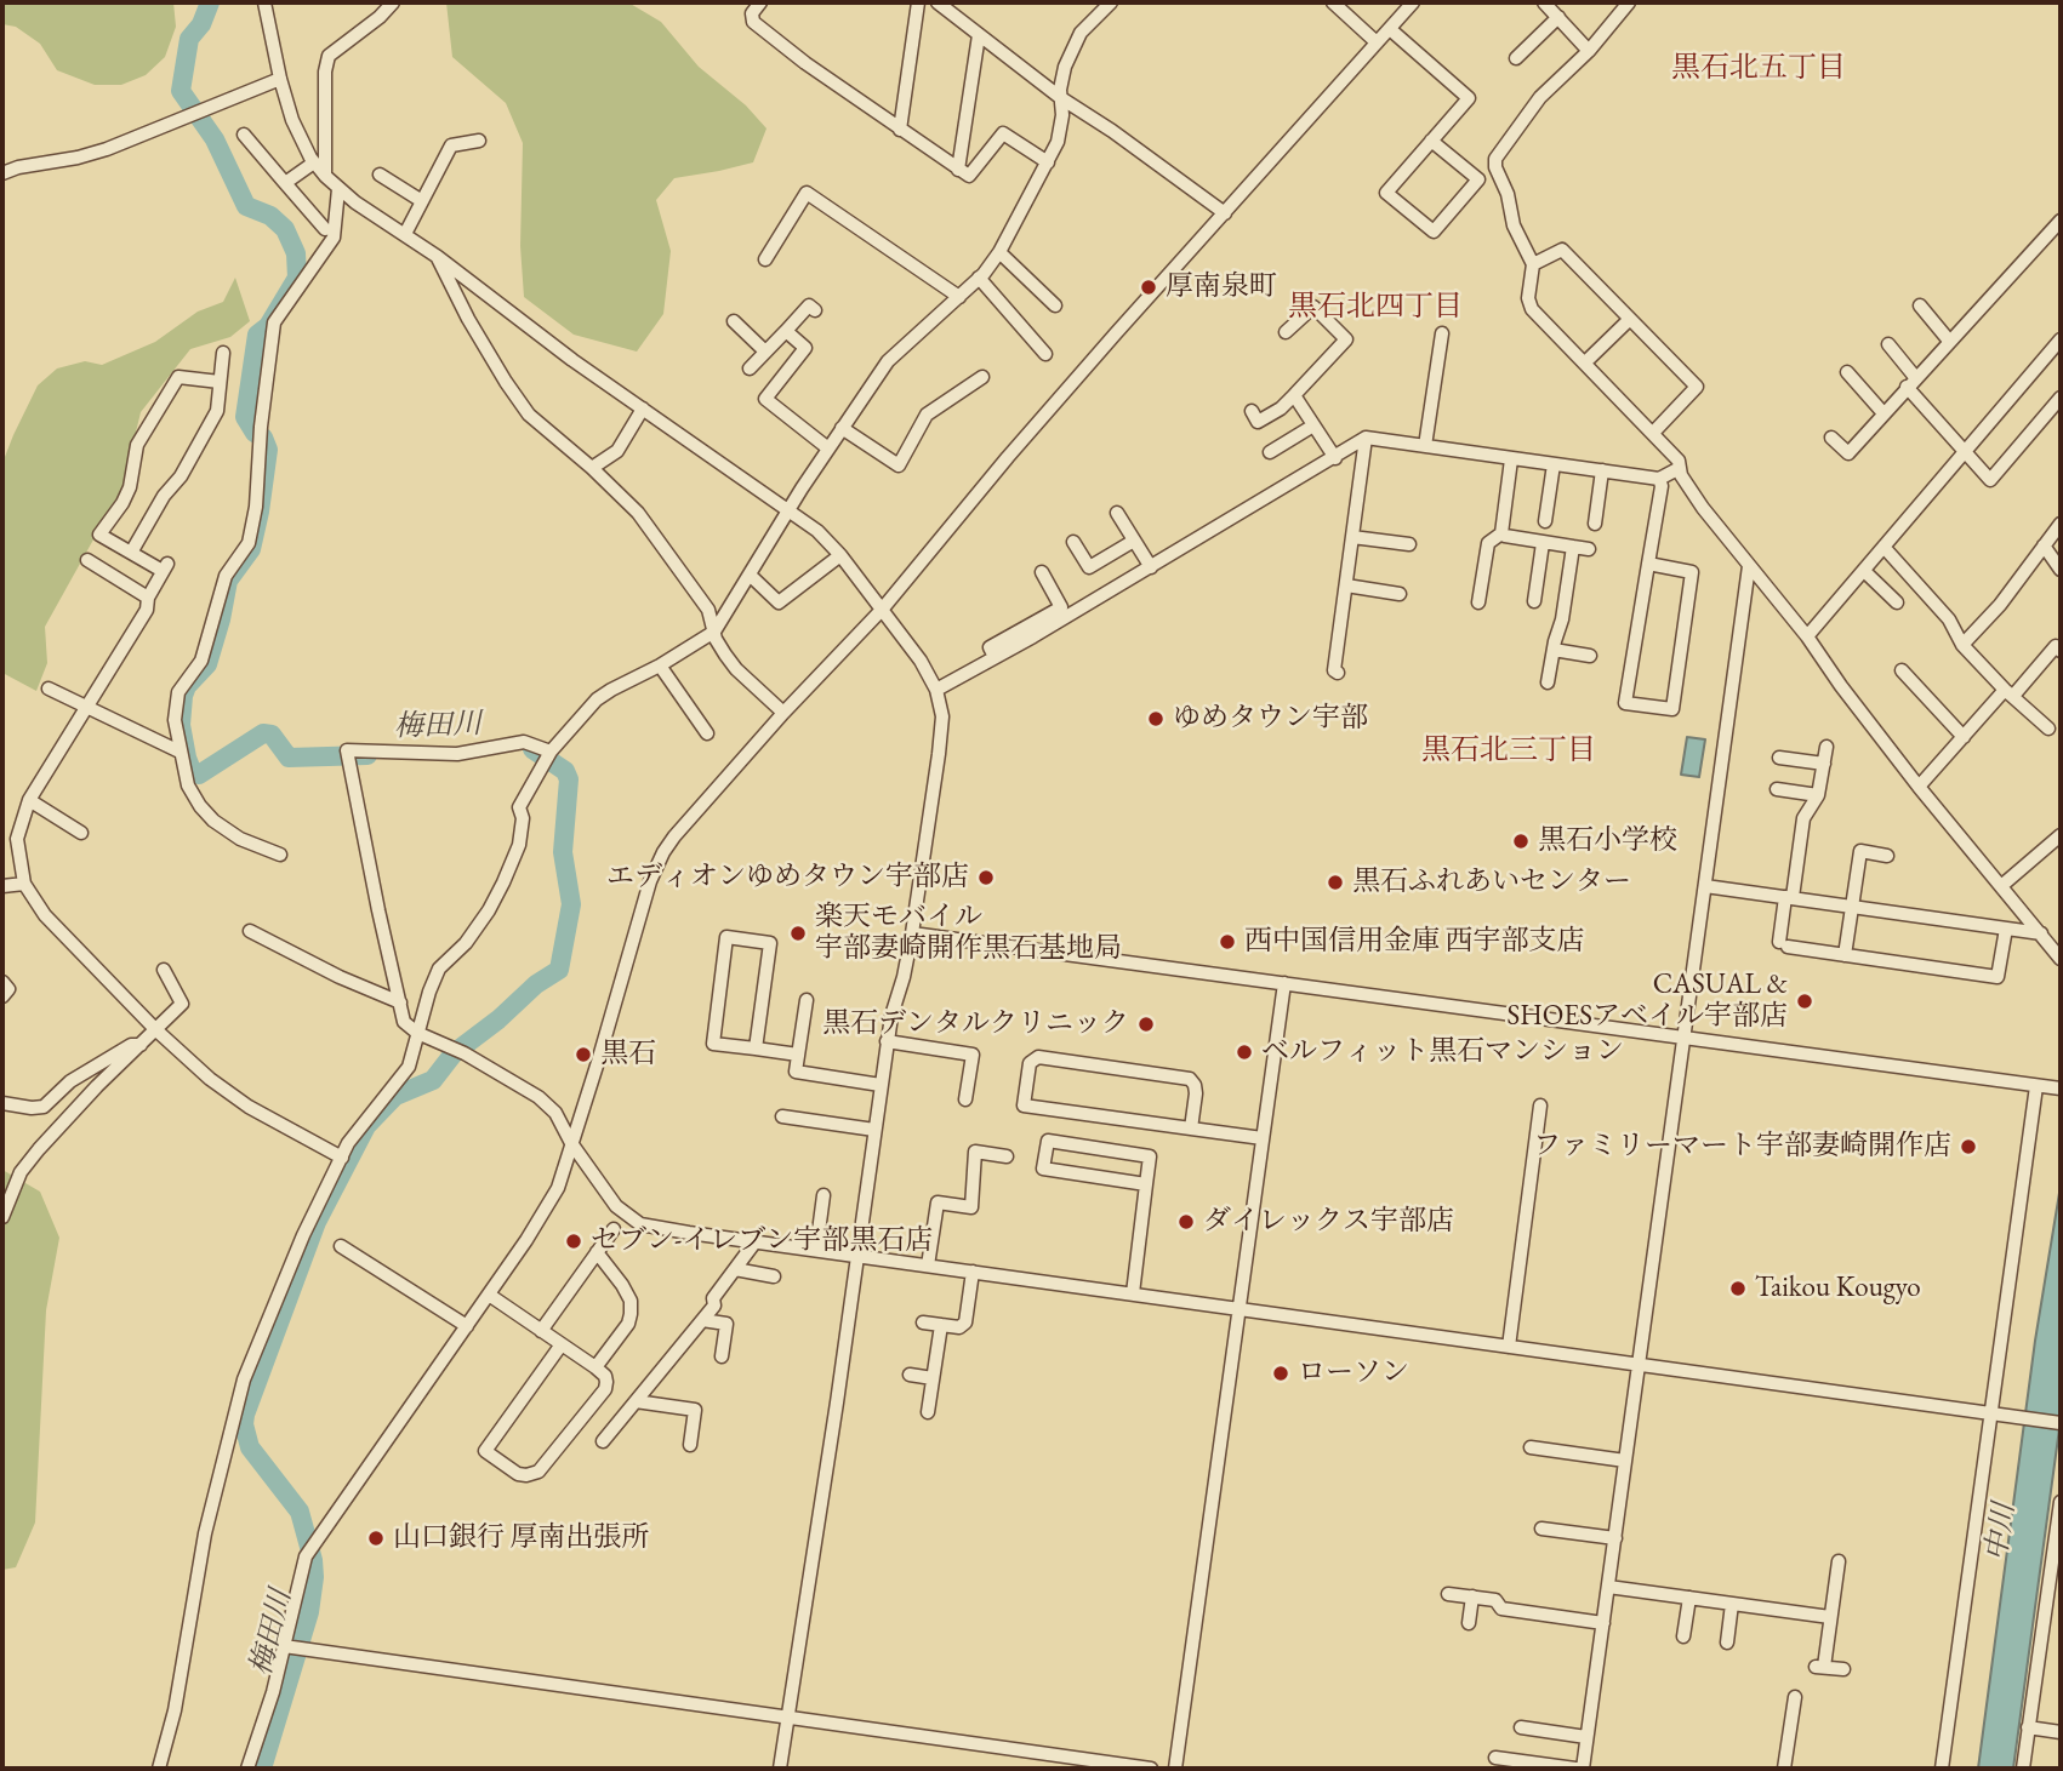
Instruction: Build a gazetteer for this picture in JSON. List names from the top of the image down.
{
  "districts": ["黒石北五丁目", "黒石北四丁目", "黒石北三丁目"],
  "water": ["梅田川", "中川"],
  "places": [
    "厚南泉町",
    "ゆめタウン宇部",
    "黒石小学校",
    "エディオンゆめタウン宇部店",
    "黒石ふれあいセンター",
    "楽天モバイル 宇部妻崎開作黒石基地局",
    "西中国信用金庫 西宇部支店",
    "CASUAL & SHOESアベイル宇部店",
    "黒石デンタルクリニック",
    "ベルフィット黒石マンション",
    "黒石",
    "ファミリーマート宇部妻崎開作店",
    "ダイレックス宇部店",
    "セブン-イレブン宇部黒石店",
    "Taikou Kougyo",
    "ローソン",
    "山口銀行 厚南出張所"
  ]
}
